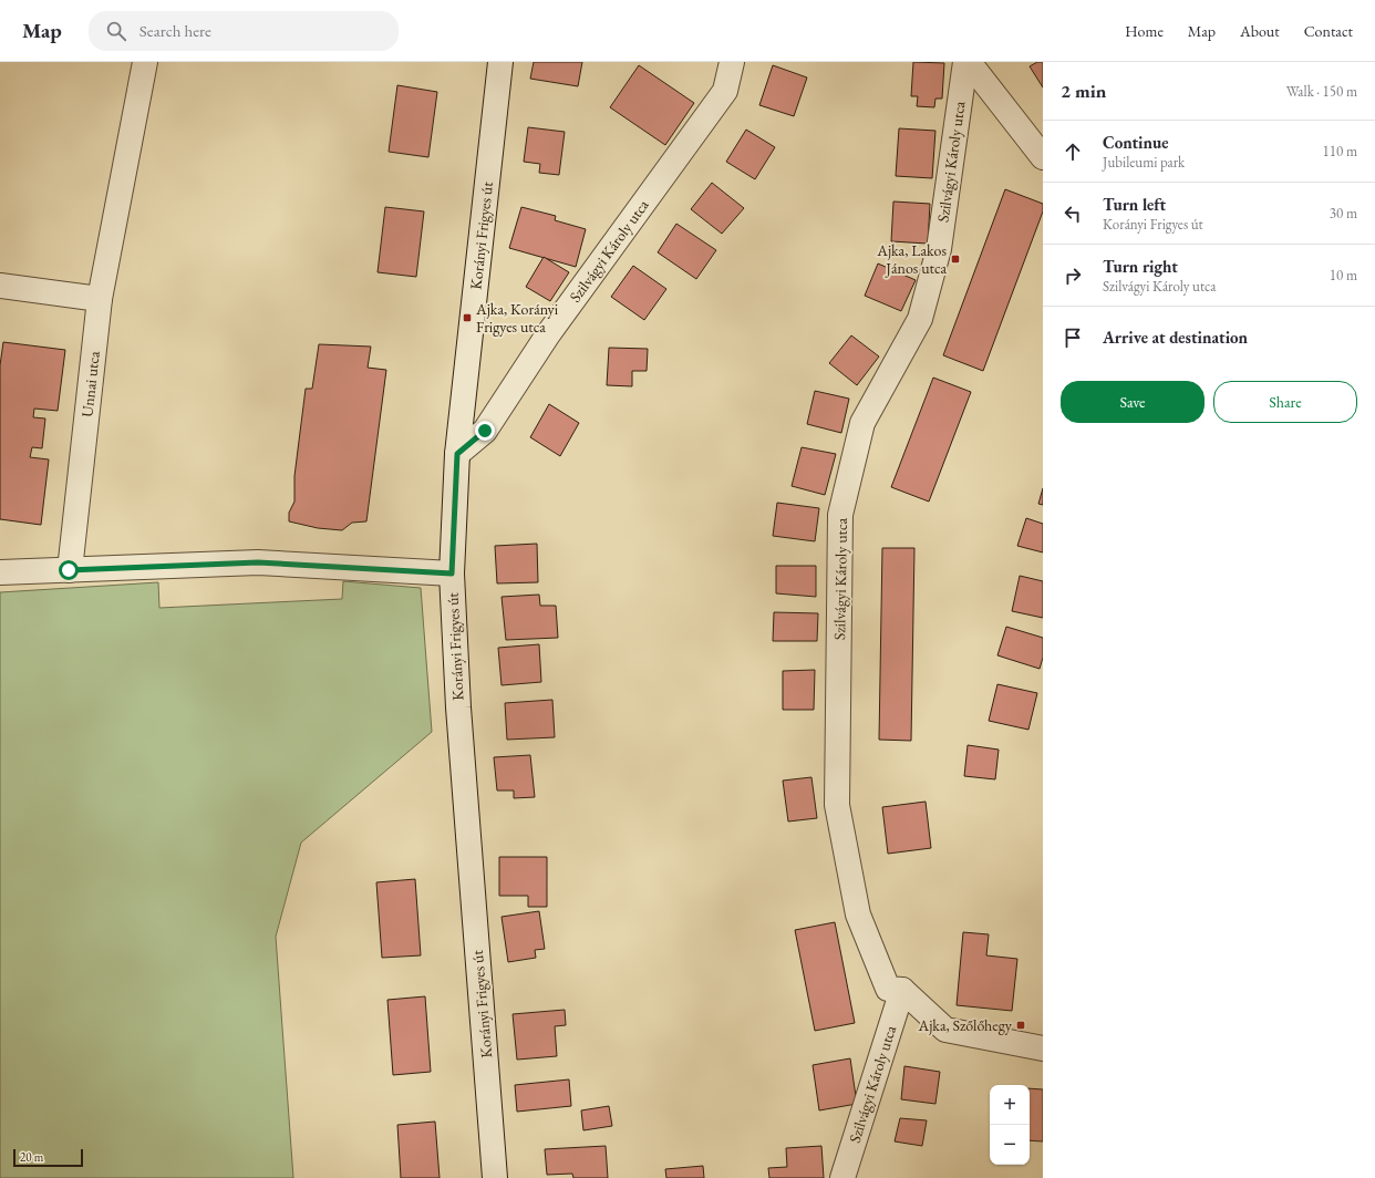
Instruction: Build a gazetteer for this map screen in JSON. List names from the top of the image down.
{
  "streets": {
    "street": ["Szilvágyi Károly utca", "Korányi Frigyes út", "Unnai utca"]
  },
  "crossings": [
    ["Szilvágyi Károly utca", "Korányi Frigyes út"]
  ],
  "places": {
    "transit": ["Ajka, Lakos János utca", "Ajka, Korányi Frigyes utca", "Ajka, Szőlőhegy"]
  },
  "scale_bar": "20 m",
  "page": {
    "header": "Map",
    "search": "Search here",
    "nav": [
      "Home",
      "Map",
      "About",
      "Contact"
    ],
    "heading": ["2 min", "Walk · 150 m"],
    "list": [
      ["Continue", "Jubileumi park", "110 m"],
      ["Turn left", "Korányi Frigyes út", "30 m"],
      ["Turn right", "Szilvágyi Károly utca", "10 m"],
      "Arrive at destination"
    ],
    "buttons": ["Save", "Share"],
    "map_buttons": ["+", "−"],
    "scale": "20 m"
  }
}
